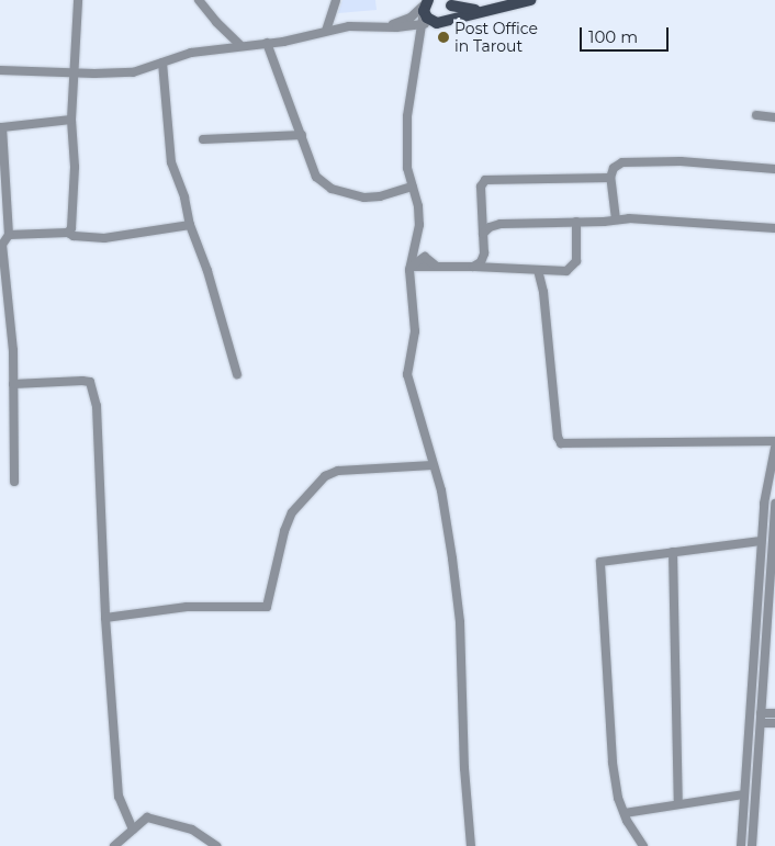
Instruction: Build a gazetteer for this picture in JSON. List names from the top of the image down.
{
  "places": ["Post Office in Tarout"],
  "scale_bar": "100 m"
}
